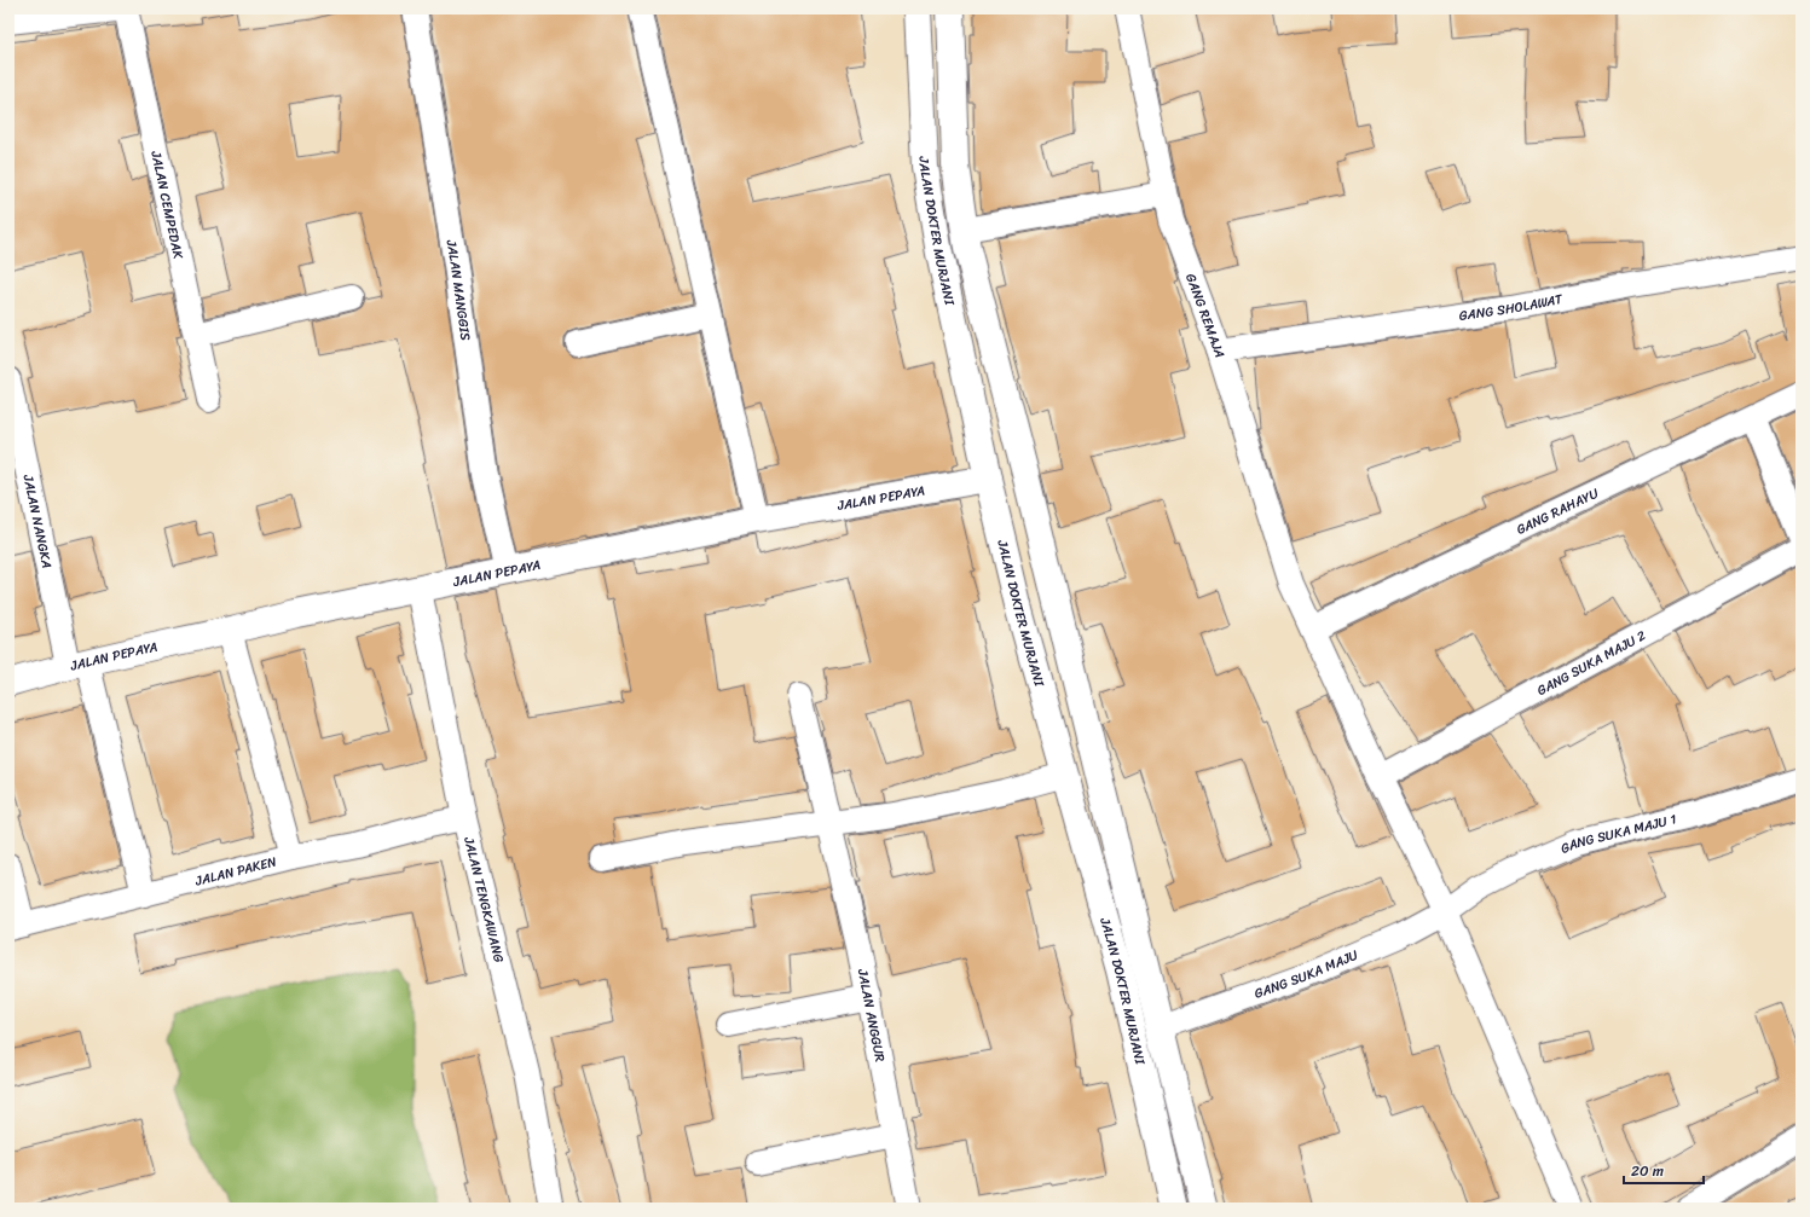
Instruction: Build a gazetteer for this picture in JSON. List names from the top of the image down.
{
  "streets": {
    "main road": ["JALAN DOKTER MURJANI", "JALAN PEPAYA"],
    "street": [
      "JALAN CEMPEDAK",
      "JALAN MANGGIS",
      "GANG SHOLAWAT",
      "GANG REMAJA",
      "GANG RAHAYU",
      "JALAN NANGKA",
      "GANG SUKA MAJU 2",
      "GANG SUKA MAJU 1",
      "JALAN PAKEN",
      "JALAN TENGKAWANG",
      "GANG SUKA MAJU",
      "JALAN ANGGUR"
    ]
  },
  "crossings": [
    ["JALAN DOKTER MURJANI", "JALAN PEPAYA"],
    ["JALAN DOKTER MURJANI", "GANG SUKA MAJU"],
    ["JALAN MANGGIS", "JALAN PEPAYA"],
    ["GANG SHOLAWAT", "GANG REMAJA"],
    ["GANG REMAJA", "GANG RAHAYU"],
    ["GANG REMAJA", "GANG SUKA MAJU 2"],
    ["GANG REMAJA", "GANG SUKA MAJU 1"],
    ["GANG REMAJA", "GANG SUKA MAJU"],
    ["JALAN PEPAYA", "JALAN NANGKA"],
    ["JALAN PEPAYA", "JALAN TENGKAWANG"],
    ["JALAN NANGKA", "JALAN PAKEN"],
    ["GANG SUKA MAJU 1", "GANG SUKA MAJU"],
    ["JALAN PAKEN", "JALAN TENGKAWANG"]
  ],
  "scale_bar": "20 m"
}
